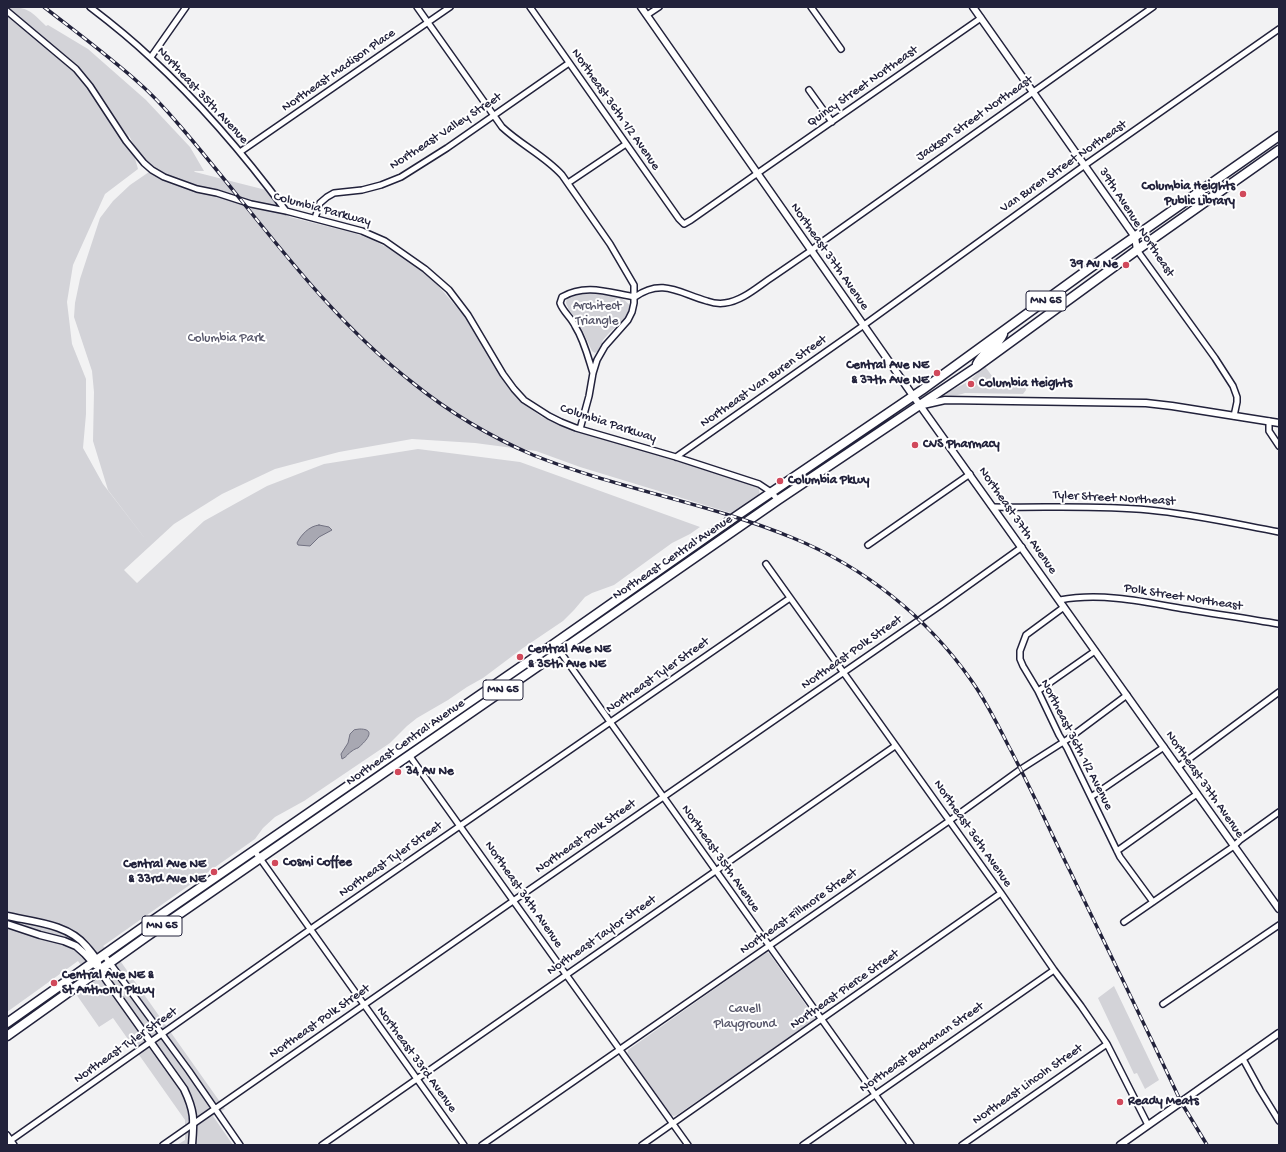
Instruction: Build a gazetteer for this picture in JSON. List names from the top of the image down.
{
  "streets": {
    "main road": ["MN 65", "Northeast Central Avenue"],
    "street": [
      "Northeast Madison Place",
      "Quincy Street Northeast",
      "Northeast 35th Avenue",
      "Northeast 36th 1/2 Avenue",
      "Jackson Street Northeast",
      "Northeast Valley Street",
      "Van Buren Street Northeast",
      "Columbia Parkway",
      "39th Avenue Northeast",
      "Northeast 37th Avenue",
      "Northeast Van Buren Street",
      "Tyler Street Northeast",
      "Polk Street Northeast",
      "Northeast Polk Street",
      "Northeast Tyler Street",
      "Northeast 36th Avenue",
      "Northeast 34th Avenue",
      "Northeast Fillmore Street",
      "Northeast Taylor Street",
      "Northeast Pierce Street",
      "Northeast Buchanan Street",
      "Northeast 33rd Avenue",
      "Northeast Lincoln Street"
    ]
  },
  "crossings": [
    ["Northeast Madison Place", "Northeast 35th Avenue"],
    ["Quincy Street Northeast", "Northeast 36th 1/2 Avenue"],
    ["Quincy Street Northeast", "39th Avenue Northeast"],
    ["Quincy Street Northeast", "Northeast 37th Avenue"],
    ["Northeast 35th Avenue", "Columbia Parkway"],
    ["Northeast 35th Avenue", "Northeast Central Avenue"],
    ["Northeast 35th Avenue", "Northeast Polk Street"],
    ["Northeast 35th Avenue", "Northeast Tyler Street"],
    ["Northeast 35th Avenue", "Northeast Fillmore Street"],
    ["Northeast 35th Avenue", "Northeast Taylor Street"],
    ["Northeast 35th Avenue", "Northeast Pierce Street"],
    ["Northeast 35th Avenue", "Northeast Buchanan Street"],
    ["Northeast 36th 1/2 Avenue", "Northeast Valley Street"],
    ["Northeast 36th 1/2 Avenue", "Northeast 37th Avenue"],
    ["Northeast 36th 1/2 Avenue", "Northeast Fillmore Street"],
    ["Jackson Street Northeast", "39th Avenue Northeast"],
    ["Jackson Street Northeast", "Northeast 37th Avenue"],
    ["Northeast Valley Street", "Columbia Parkway"],
    ["Van Buren Street Northeast", "39th Avenue Northeast"],
    ["Van Buren Street Northeast", "Northeast 37th Avenue"],
    ["Van Buren Street Northeast", "Northeast Van Buren Street"],
    ["Columbia Parkway", "Northeast Van Buren Street"],
    ["Columbia Parkway", "Northeast Central Avenue"],
    ["39th Avenue Northeast", "MN 65"],
    ["Northeast 37th Avenue", "MN 65"],
    ["Northeast 37th Avenue", "Northeast Van Buren Street"],
    ["Northeast 37th Avenue", "Tyler Street Northeast"],
    ["Northeast 37th Avenue", "Northeast Central Avenue"],
    ["Northeast 37th Avenue", "Polk Street Northeast"],
    ["Northeast 37th Avenue", "Northeast Polk Street"],
    ["Northeast 37th Avenue", "Northeast Fillmore Street"],
    ["MN 65", "Northeast Central Avenue"],
    ["Northeast Central Avenue", "Northeast 34th Avenue"],
    ["Northeast Central Avenue", "Northeast 33rd Avenue"],
    ["Northeast Polk Street", "Northeast 36th Avenue"],
    ["Northeast Polk Street", "Northeast 34th Avenue"],
    ["Northeast Polk Street", "Northeast 33rd Avenue"],
    ["Northeast Tyler Street", "Northeast 36th Avenue"],
    ["Northeast Tyler Street", "Northeast 34th Avenue"],
    ["Northeast Tyler Street", "Northeast 33rd Avenue"],
    ["Northeast 36th Avenue", "Northeast Fillmore Street"],
    ["Northeast 36th Avenue", "Northeast Taylor Street"],
    ["Northeast 36th Avenue", "Northeast Pierce Street"],
    ["Northeast 36th Avenue", "Northeast Buchanan Street"],
    ["Northeast 36th Avenue", "Northeast Lincoln Street"],
    ["Northeast 34th Avenue", "Northeast Fillmore Street"],
    ["Northeast 34th Avenue", "Northeast Taylor Street"],
    ["Northeast 34th Avenue", "Northeast Pierce Street"],
    ["Northeast Taylor Street", "Northeast 33rd Avenue"]
  ],
  "parks": ["Architect Triangle", "Columbia Park", "Cavell Playground"],
  "places": [
    "Columbia Heights Public Library",
    "39 Av Ne",
    "Central Ave NE & 37th Ave NE",
    "Columbia Heights",
    "CVS Pharmacy",
    "Columbia Pkwy",
    "Central Ave NE & 35th Ave NE",
    "34 Av Ne",
    "Cosmi Coffee",
    "Central Ave NE & 33rd Ave NE",
    "Central Ave NE & St Anthony Pkwy",
    "Ready Meats"
  ]
}
